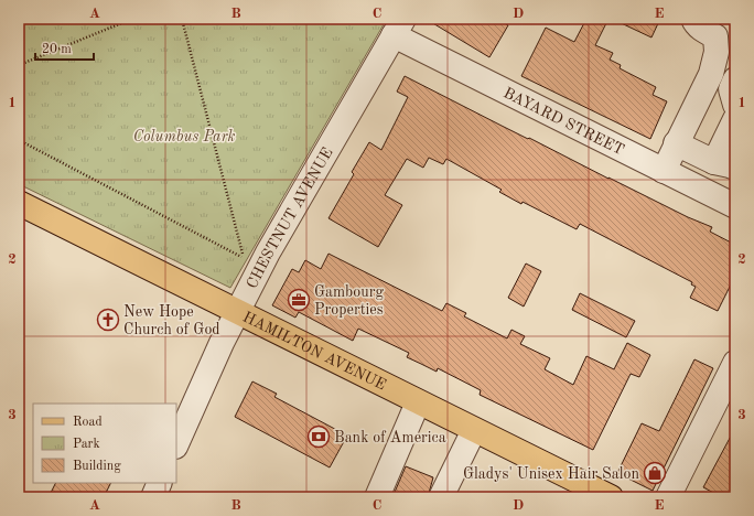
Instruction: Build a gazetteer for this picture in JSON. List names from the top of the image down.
{
  "streets": {
    "main road": ["HAMILTON AVENUE"],
    "street": ["BAYARD STREET", "CHESTNUT AVENUE"]
  },
  "crossings": [
    ["BAYARD STREET", "CHESTNUT AVENUE"],
    ["CHESTNUT AVENUE", "HAMILTON AVENUE"]
  ],
  "parks": ["Columbus Park"],
  "places": {
    "office": ["Gambourg Properties"],
    "church": ["New Hope Church of God"],
    "bank": ["Bank of America"],
    "shop": ["Gladys' Unisex Hair Salon"]
  },
  "legend": ["Road", "Park", "Building"],
  "scale_bar": "20 m",
  "grid": {
    "columns": [
      "A",
      "B",
      "C",
      "D",
      "E"
    ],
    "rows": ["1", "2", "3"]
  }
}
